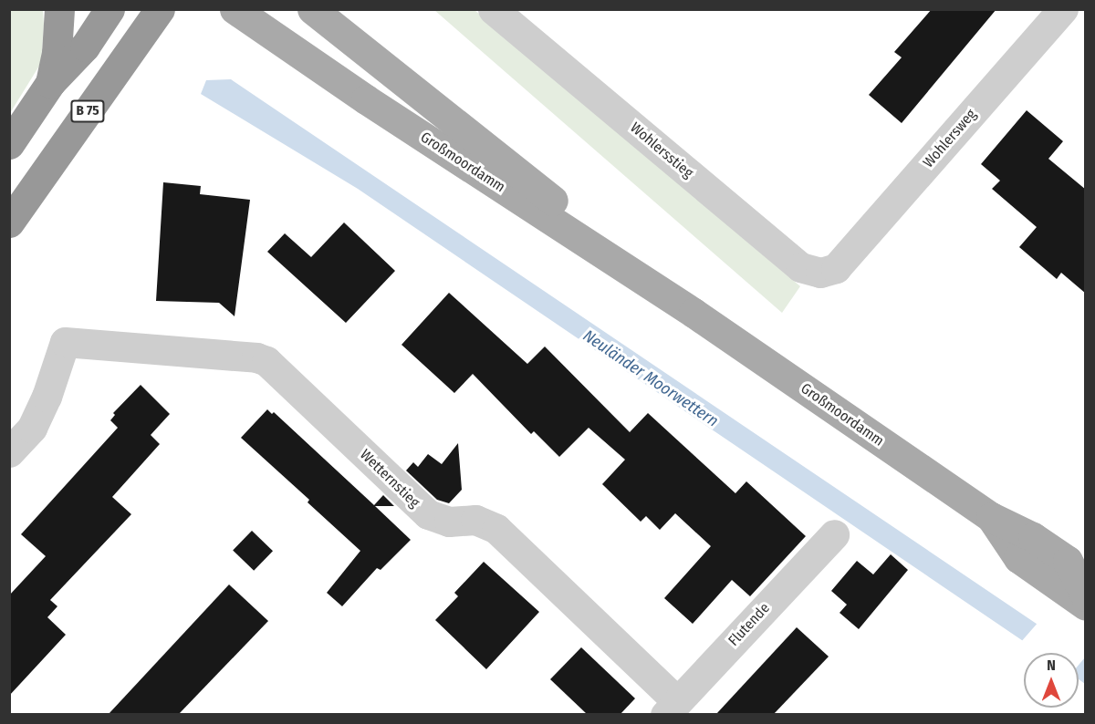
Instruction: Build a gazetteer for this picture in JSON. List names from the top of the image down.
{
  "streets": {
    "highway": ["B 75"],
    "main road": ["Großmoordamm"],
    "street": [
      "Wohlersweg",
      "Wohlersstieg",
      "Wetternstieg",
      "Flutende"
    ]
  },
  "crossings": [
    ["Wohlersweg", "Wohlersstieg"],
    ["Wetternstieg", "Flutende"]
  ],
  "water": ["Neuländer Moorwettern"],
  "north": "top"
}
